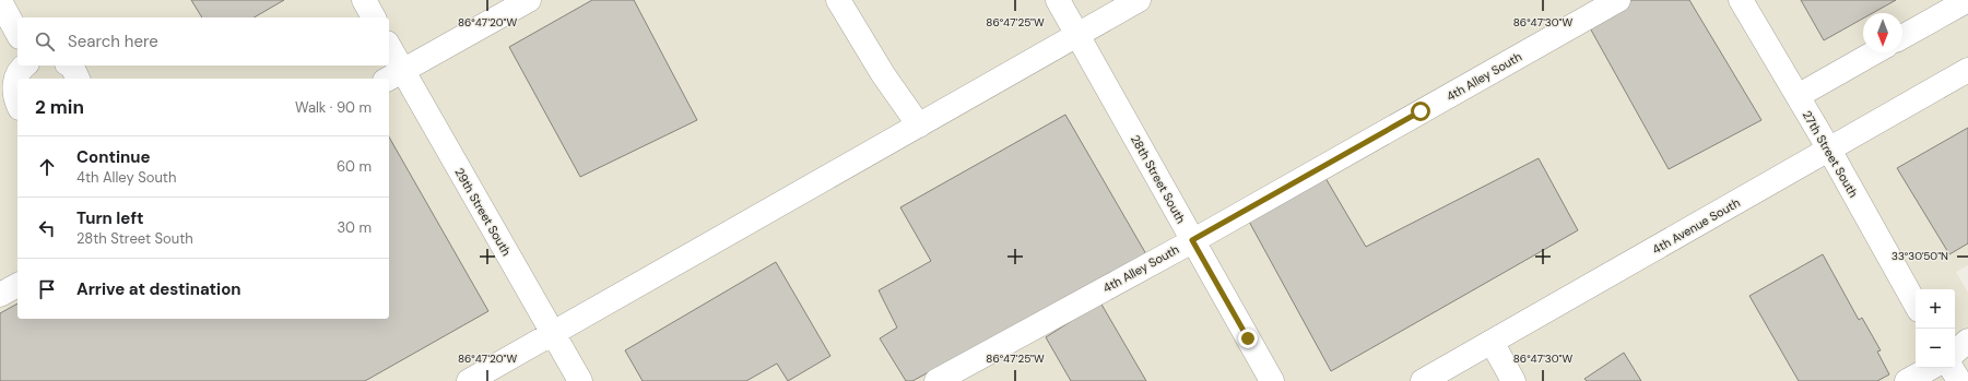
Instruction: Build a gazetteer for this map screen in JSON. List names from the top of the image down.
{
  "streets": {
    "main road": [
      "4th Alley South",
      "27th Street South",
      "28th Street South",
      "29th Street South",
      "4th Avenue South"
    ]
  },
  "crossings": [
    ["4th Alley South", "28th Street South"],
    ["27th Street South", "4th Avenue South"]
  ],
  "north": "bottom",
  "page": {
    "search": "Search here",
    "heading": ["2 min", "Walk · 90 m"],
    "list": [
      ["Continue", "4th Alley South", "60 m"],
      ["Turn left", "28th Street South", "30 m"],
      "Arrive at destination"
    ],
    "map_buttons": ["+", "−"]
  },
  "coordinates": [
    "86°47'20\"W",
    "86°47'25\"W",
    "86°47'30\"W",
    "33°30'50\"N"
  ]
}
